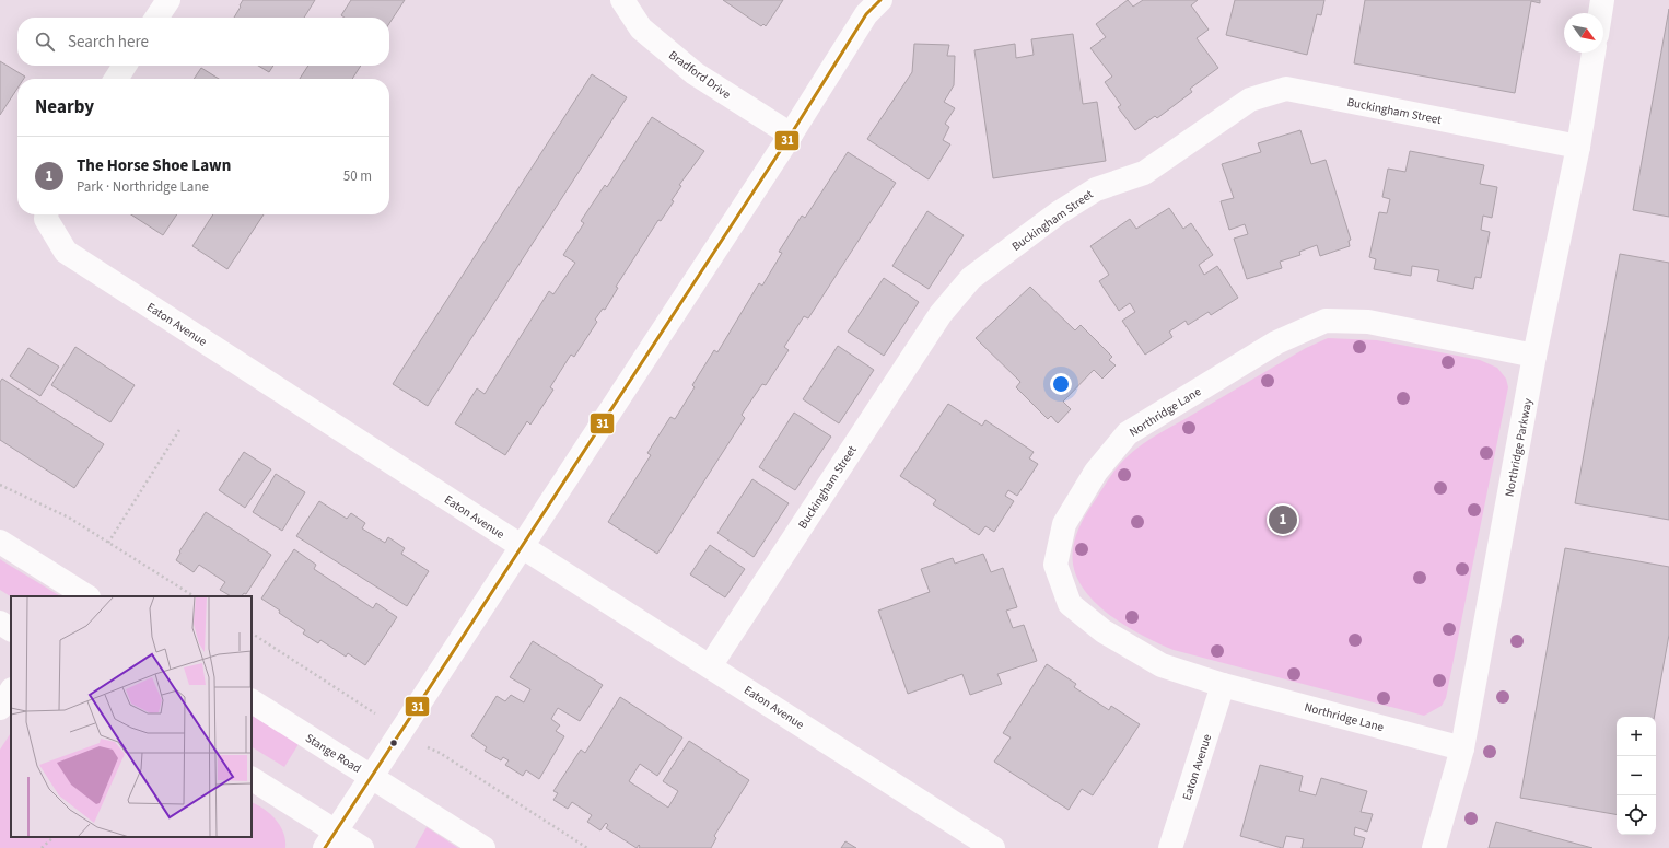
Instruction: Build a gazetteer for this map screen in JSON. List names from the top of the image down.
{
  "streets": {
    "street": [
      "Bradford Drive",
      "Buckingham Street",
      "Eaton Avenue",
      "Northridge Lane",
      "Northridge Parkway",
      "Stange Road"
    ]
  },
  "crossings": [
    ["Buckingham Street", "Eaton Avenue"],
    ["Buckingham Street", "Northridge Parkway"],
    ["Eaton Avenue", "Northridge Lane"],
    ["Northridge Lane", "Northridge Parkway"]
  ],
  "lines": ["transit line 31"],
  "north": "bottom right",
  "page": {
    "search": "Search here",
    "heading": "Nearby",
    "list": [
      {
        "mark": "1",
        "name": "The Horse Shoe Lawn",
        "note": "Park · Northridge Lane",
        "value": "50 m"
      }
    ],
    "pins": "1",
    "map_buttons": ["+", "−"]
  }
}
